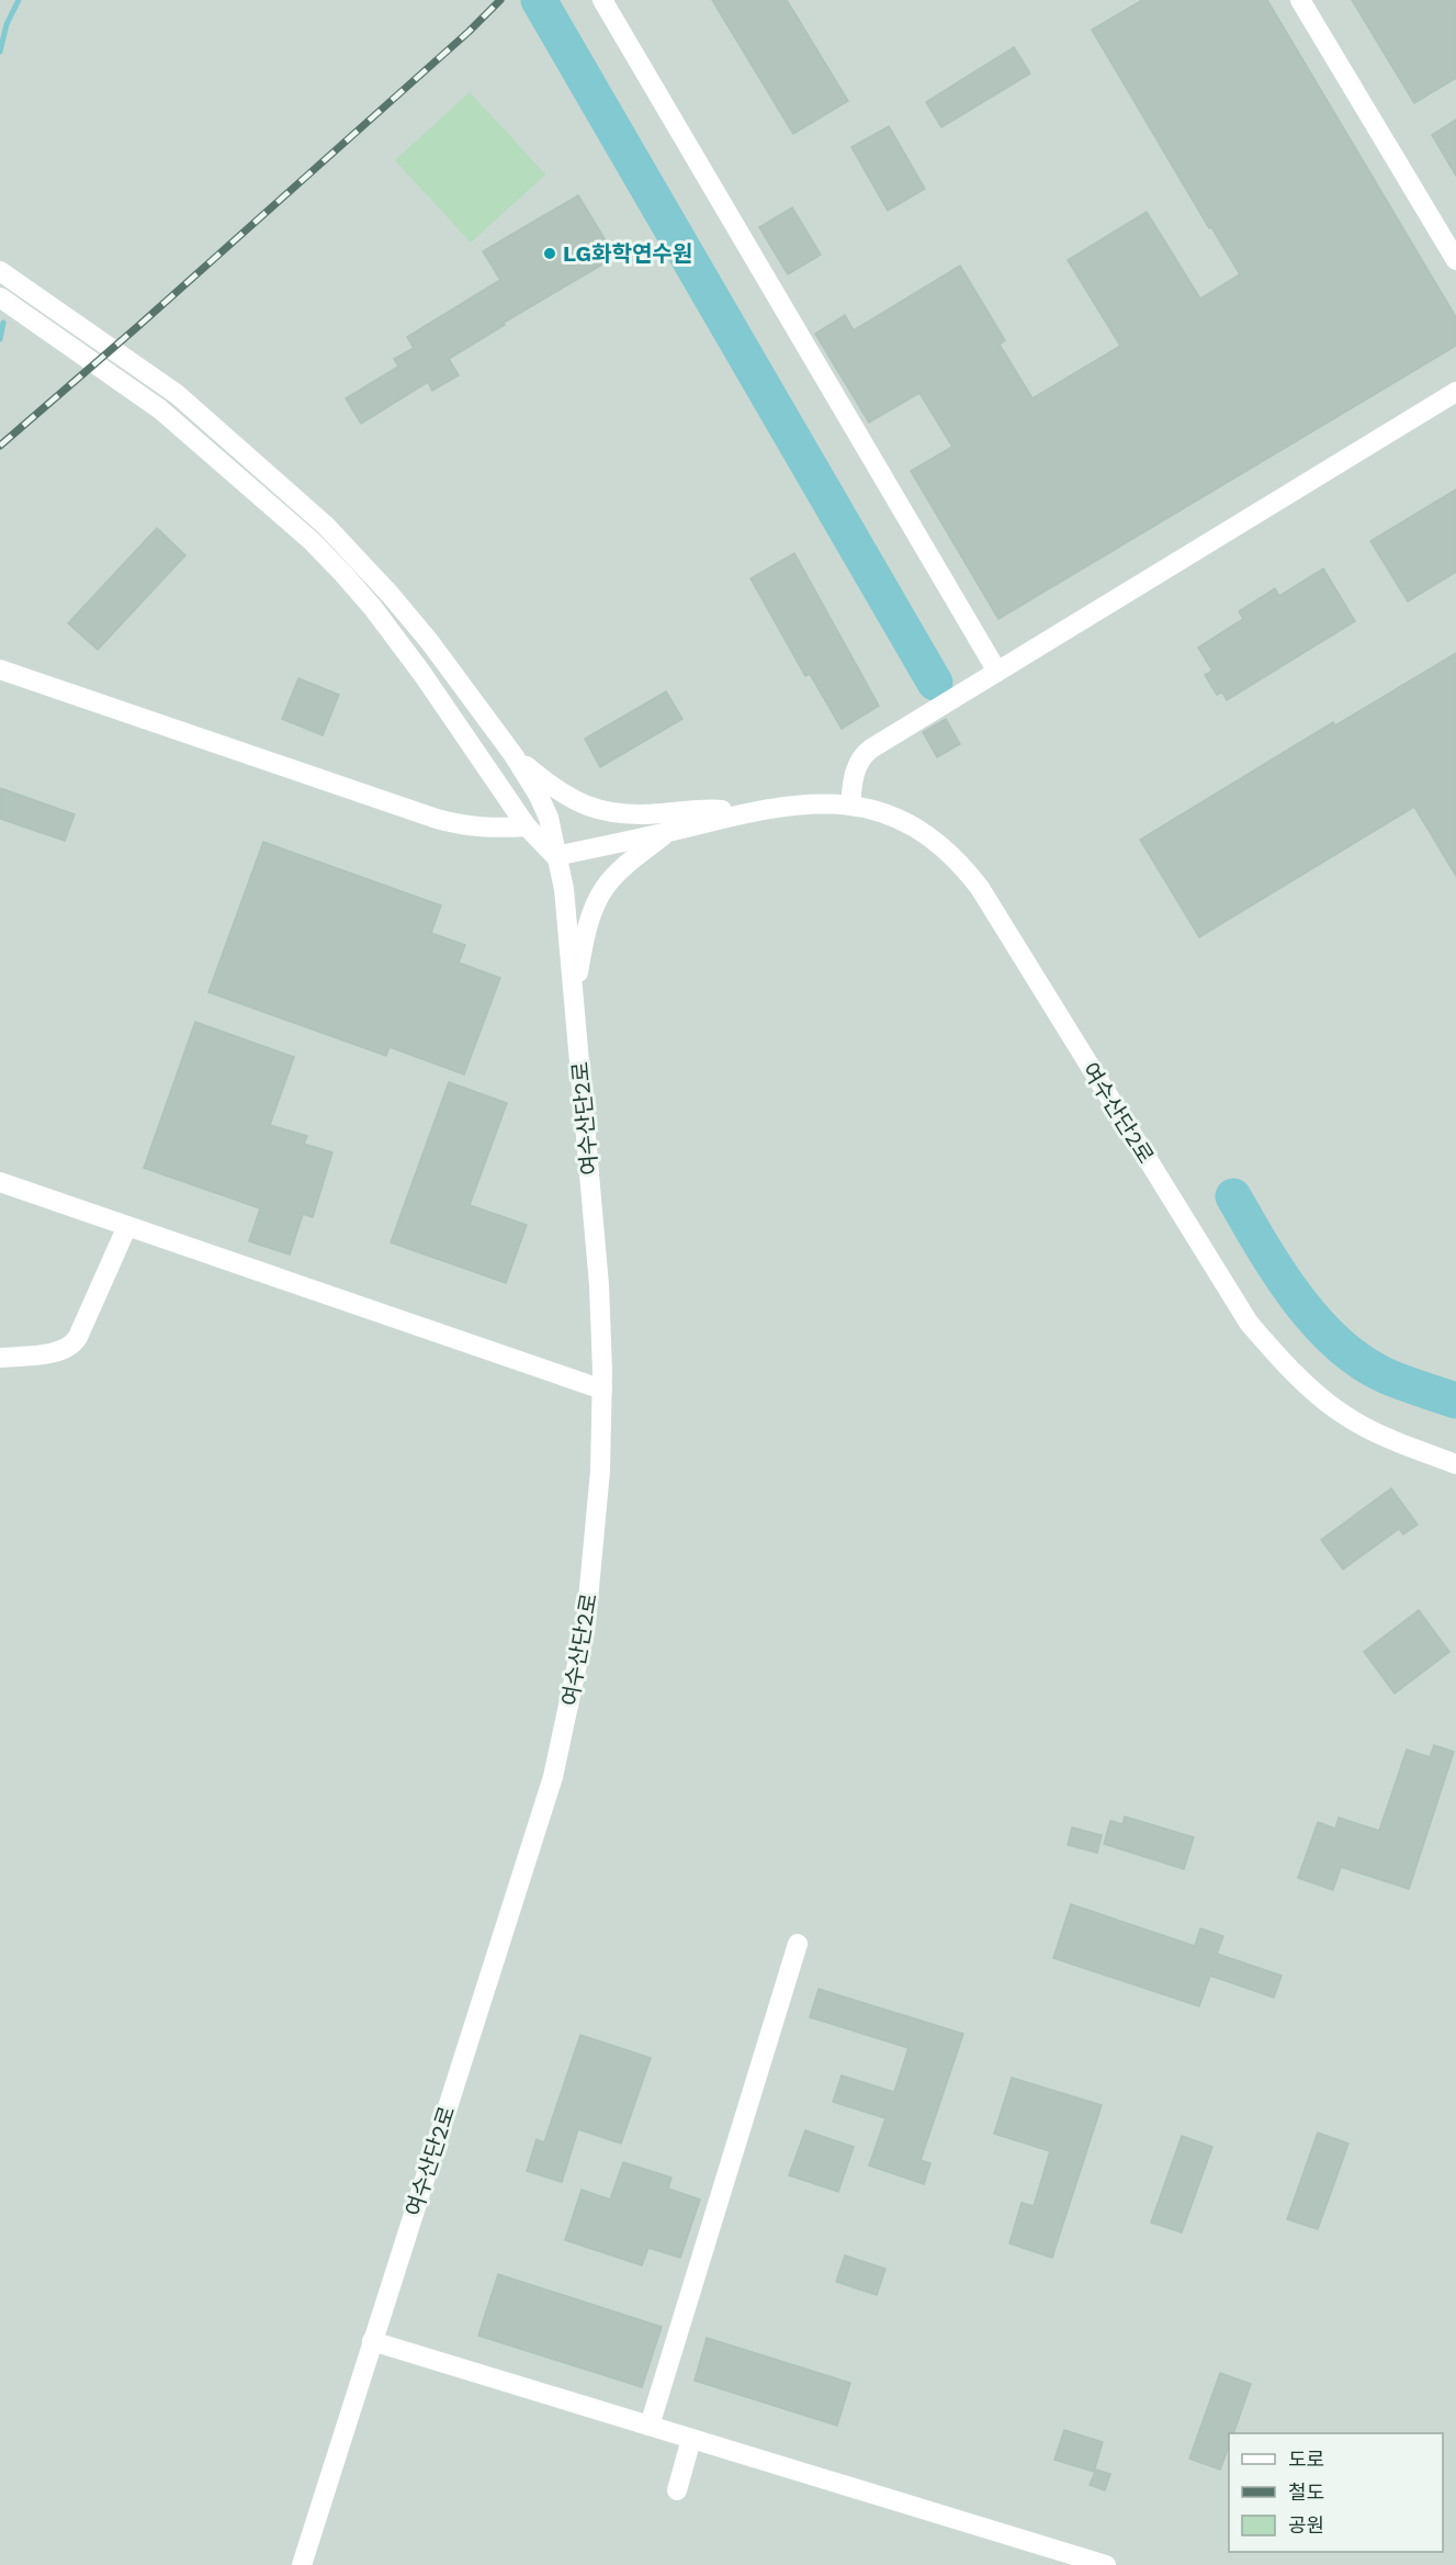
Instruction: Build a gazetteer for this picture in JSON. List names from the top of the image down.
{
  "streets": {
    "street": ["여수산단2로"]
  },
  "places": ["LG화학연수원"],
  "legend": ["도로", "철도", "공원"]
}
